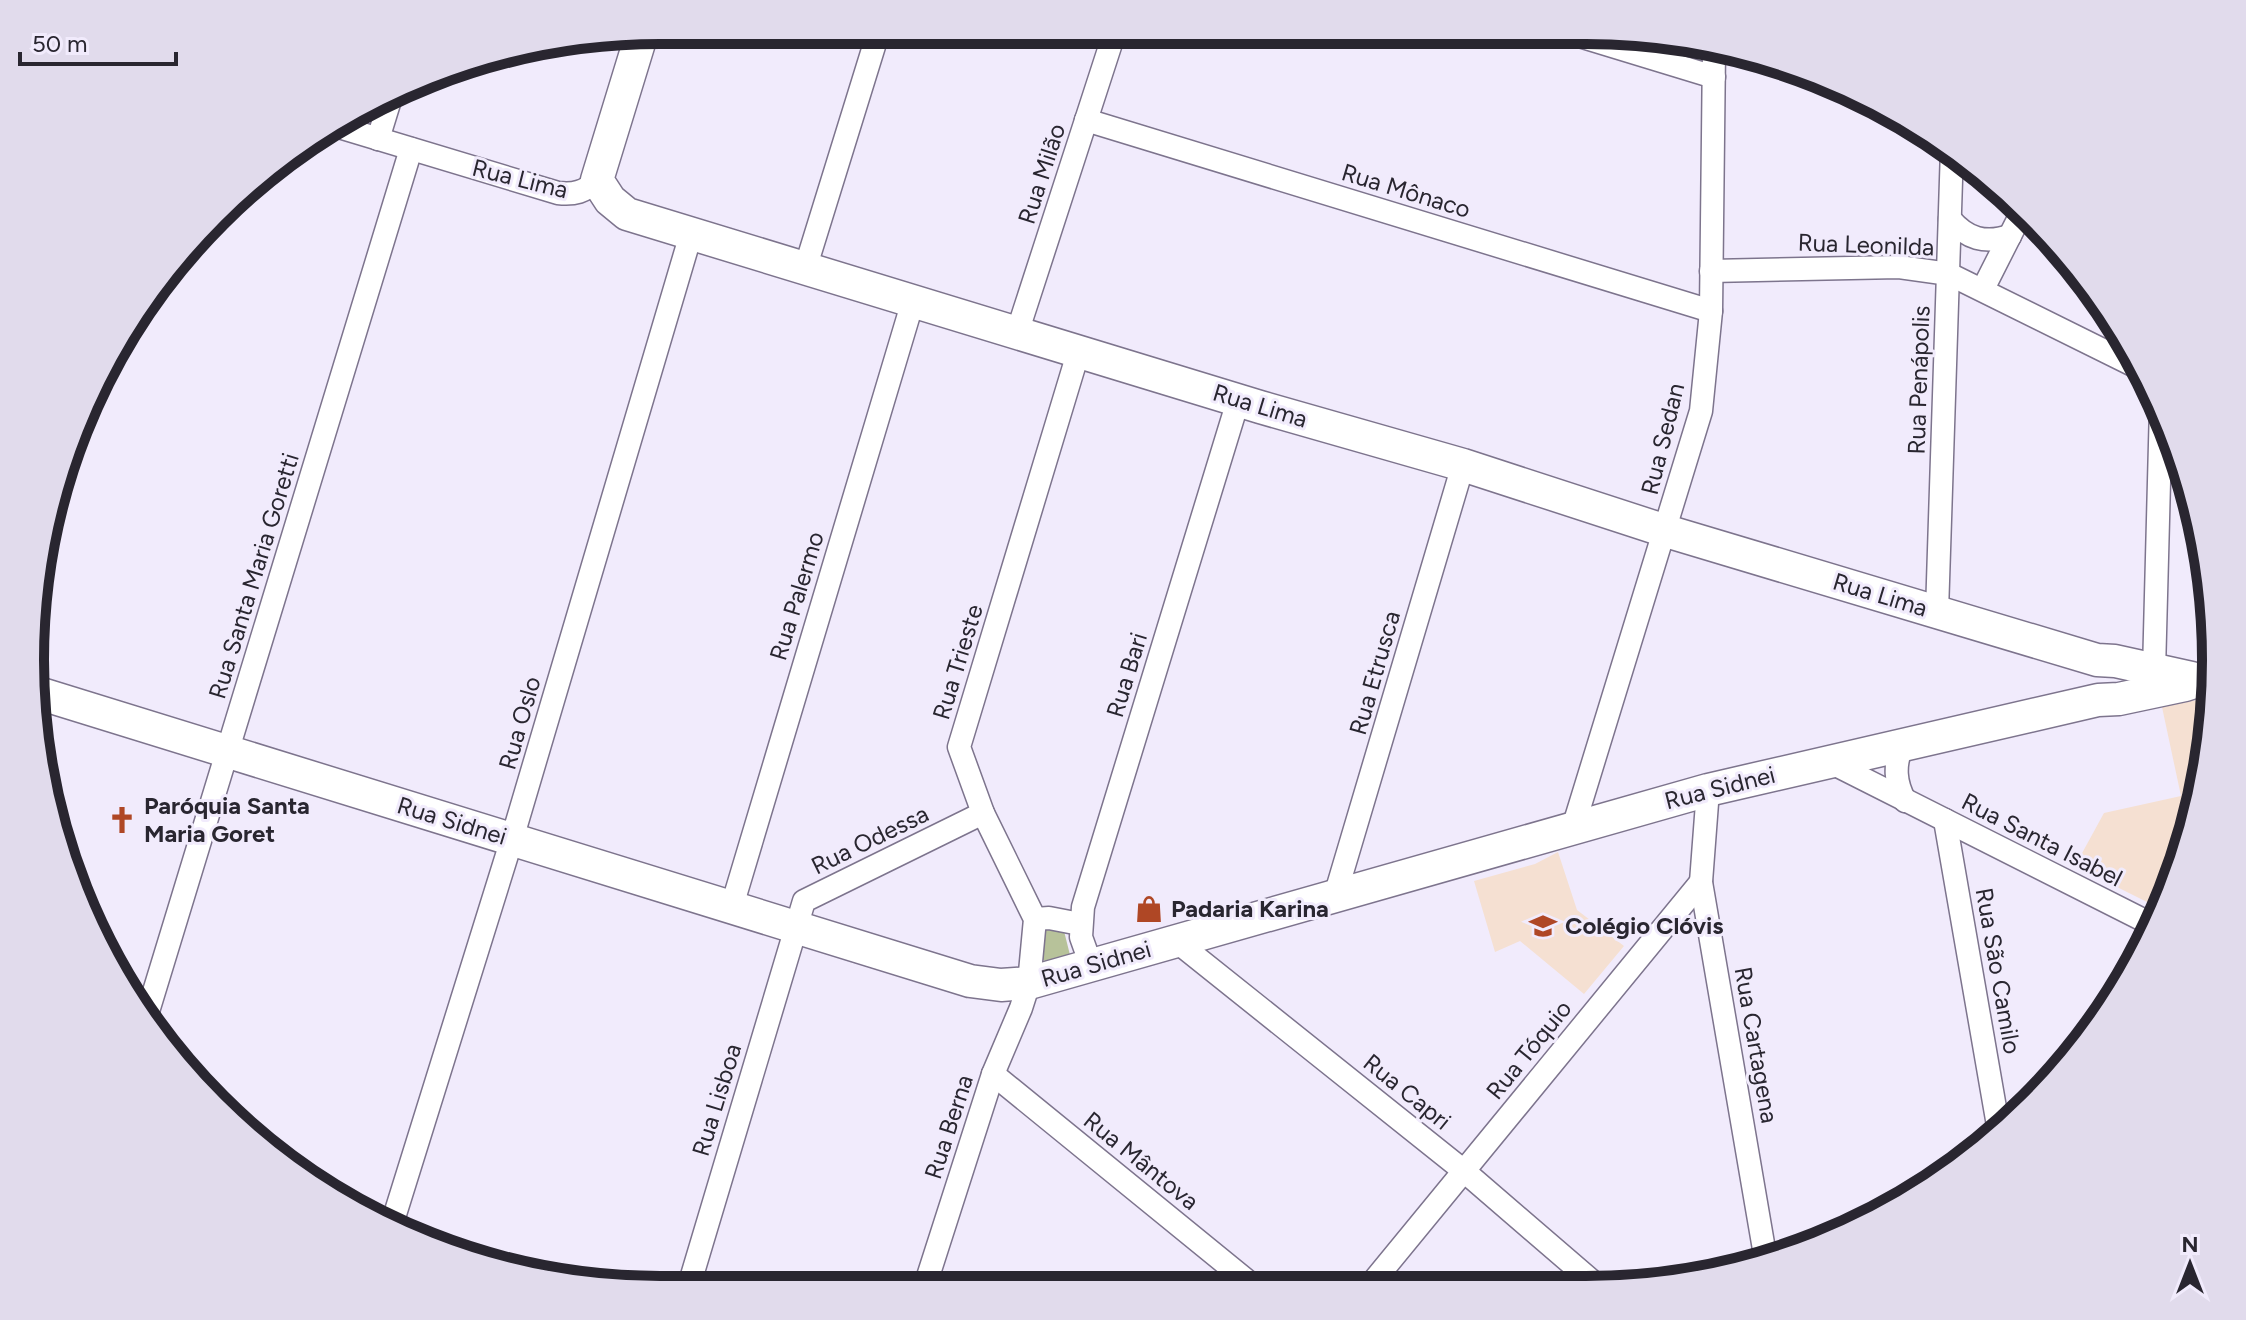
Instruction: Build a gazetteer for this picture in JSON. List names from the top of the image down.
{
  "streets": {
    "main road": ["Rua Lima", "Rua Sidnei"],
    "street": [
      "Rua Milão",
      "Rua Mônaco",
      "Rua Leonilda",
      "Rua Penápolis",
      "Rua Sedan",
      "Rua Santa Maria Goretti",
      "Rua Palermo",
      "Rua Trieste",
      "Rua Etrusca",
      "Rua Bari",
      "Rua Oslo",
      "Rua Odessa",
      "Rua Santa Isabel",
      "Rua São Camilo",
      "Rua Cartagena",
      "Rua Tóquio",
      "Rua Capri",
      "Rua Lisboa",
      "Rua Berna",
      "Rua Mântova"
    ]
  },
  "crossings": [
    ["Rua Milão", "Rua Lima"],
    ["Rua Milão", "Rua Mônaco"],
    ["Rua Lima", "Rua Penápolis"],
    ["Rua Lima", "Rua Sedan"],
    ["Rua Lima", "Rua Santa Maria Goretti"],
    ["Rua Lima", "Rua Palermo"],
    ["Rua Lima", "Rua Trieste"],
    ["Rua Lima", "Rua Etrusca"],
    ["Rua Lima", "Rua Bari"],
    ["Rua Lima", "Rua Oslo"],
    ["Rua Mônaco", "Rua Sedan"],
    ["Rua Leonilda", "Rua Penápolis"],
    ["Rua Leonilda", "Rua Sedan"],
    ["Rua Sedan", "Rua Sidnei"],
    ["Rua Santa Maria Goretti", "Rua Sidnei"],
    ["Rua Palermo", "Rua Sidnei"],
    ["Rua Trieste", "Rua Odessa"],
    ["Rua Etrusca", "Rua Sidnei"],
    ["Rua Bari", "Rua Sidnei"],
    ["Rua Oslo", "Rua Sidnei"],
    ["Rua Sidnei", "Rua Odessa"],
    ["Rua Sidnei", "Rua Santa Isabel"],
    ["Rua Sidnei", "Rua Cartagena"],
    ["Rua Sidnei", "Rua Capri"],
    ["Rua Sidnei", "Rua Lisboa"],
    ["Rua Sidnei", "Rua Berna"],
    ["Rua Odessa", "Rua Lisboa"],
    ["Rua Santa Isabel", "Rua São Camilo"],
    ["Rua Cartagena", "Rua Tóquio"],
    ["Rua Tóquio", "Rua Capri"],
    ["Rua Berna", "Rua Mântova"]
  ],
  "places": {
    "church": ["Paróquia Santa Maria Goret"],
    "shop": ["Padaria Karina"],
    "school or university": ["Colégio Clóvis"]
  },
  "scale_bar": "50 m",
  "north": "top"
}
